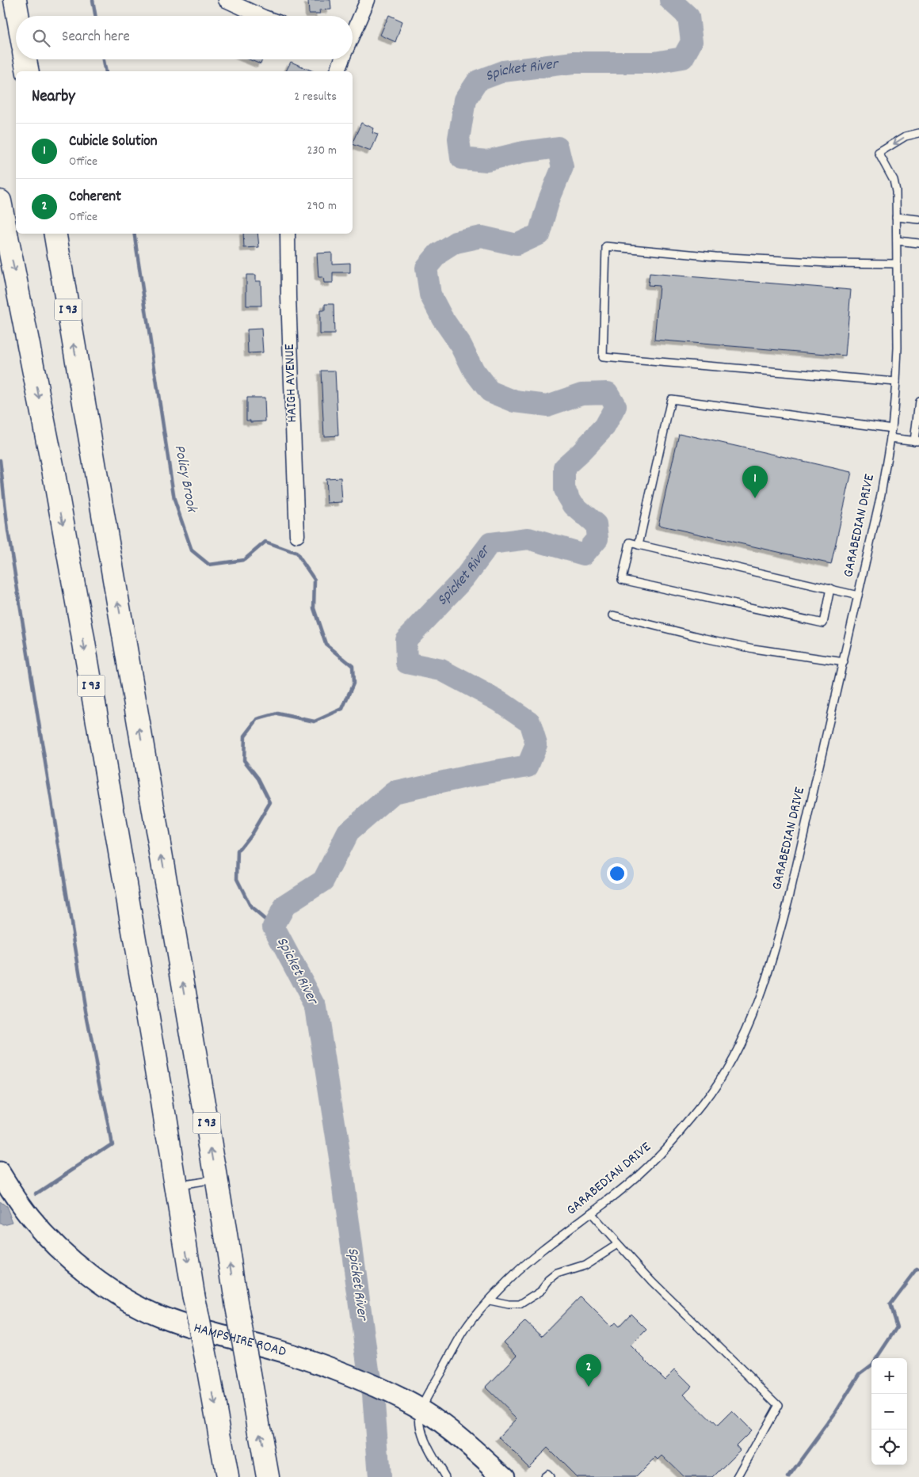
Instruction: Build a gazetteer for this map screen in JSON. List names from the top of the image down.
{
  "streets": {
    "highway": ["I 93"],
    "street": ["HAIGH AVENUE", "HAMPSHIRE ROAD"],
    "lane": ["GARABEDIAN DRIVE"]
  },
  "crossings": [
    ["GARABEDIAN DRIVE", "HAMPSHIRE ROAD"]
  ],
  "water": ["Spicket River", "Policy Brook"],
  "page": {
    "search": "Search here",
    "heading": ["Nearby", "2 results"],
    "list": [
      {
        "mark": "1",
        "name": "Cubicle Solution",
        "note": "Office",
        "value": "230 m"
      },
      {
        "mark": "2",
        "name": "Coherent",
        "note": "Office",
        "value": "290 m"
      }
    ],
    "pins": ["1", "2"],
    "map_buttons": ["+", "−"]
  }
}
